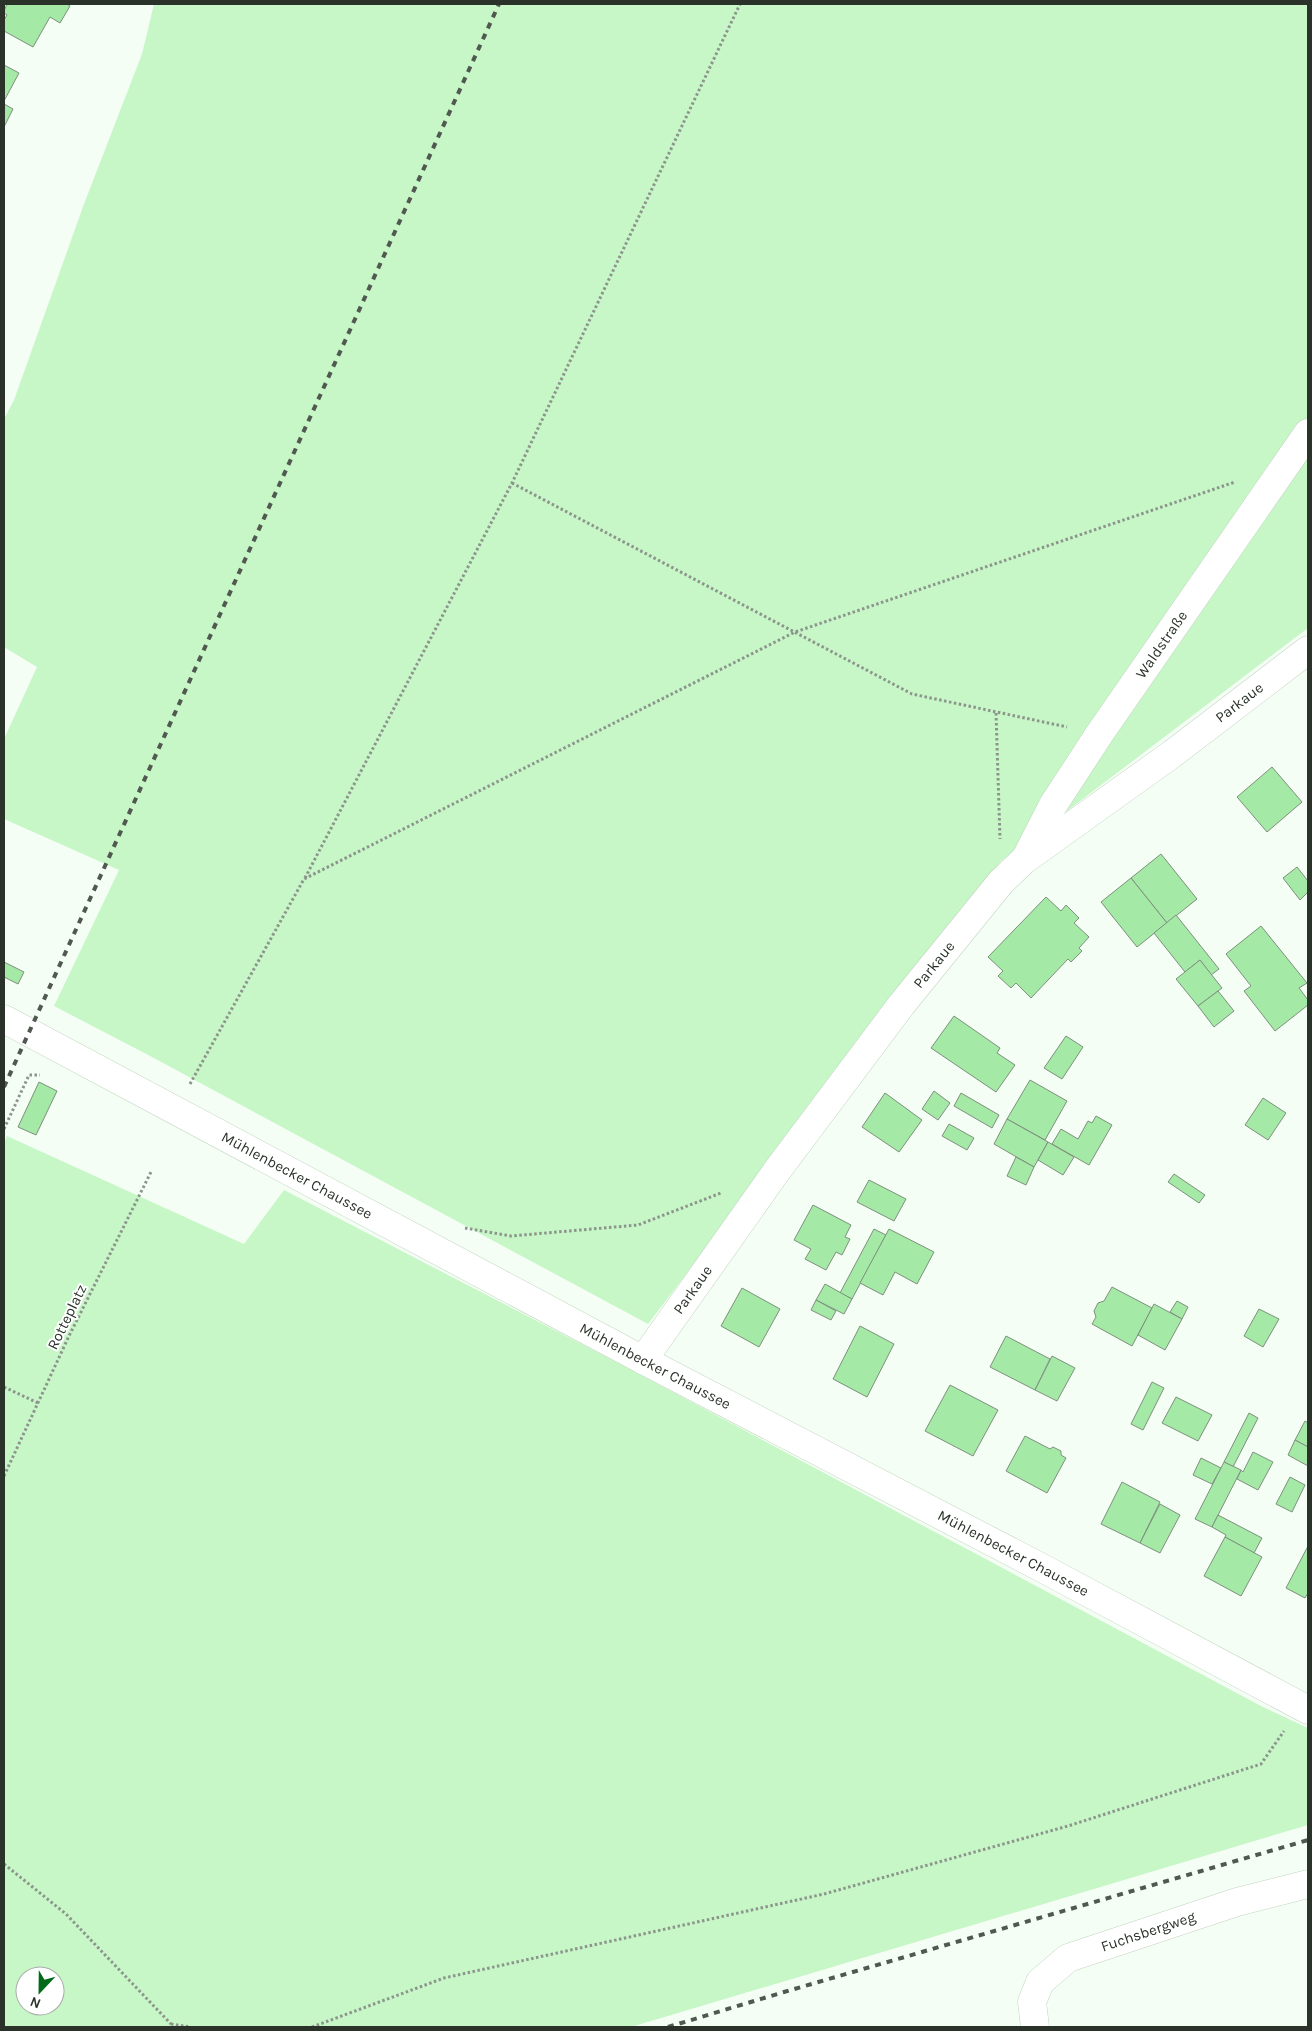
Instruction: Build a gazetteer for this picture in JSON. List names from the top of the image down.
{
  "streets": {
    "street": [
      "Waldstraße",
      "Parkaue",
      "Mühlenbecker Chaussee",
      "Fuchsbergweg"
    ],
    "path": ["Rotteplatz"]
  },
  "crossings": [
    ["Waldstraße", "Parkaue"],
    ["Parkaue", "Mühlenbecker Chaussee"]
  ],
  "north": "bottom"
}
